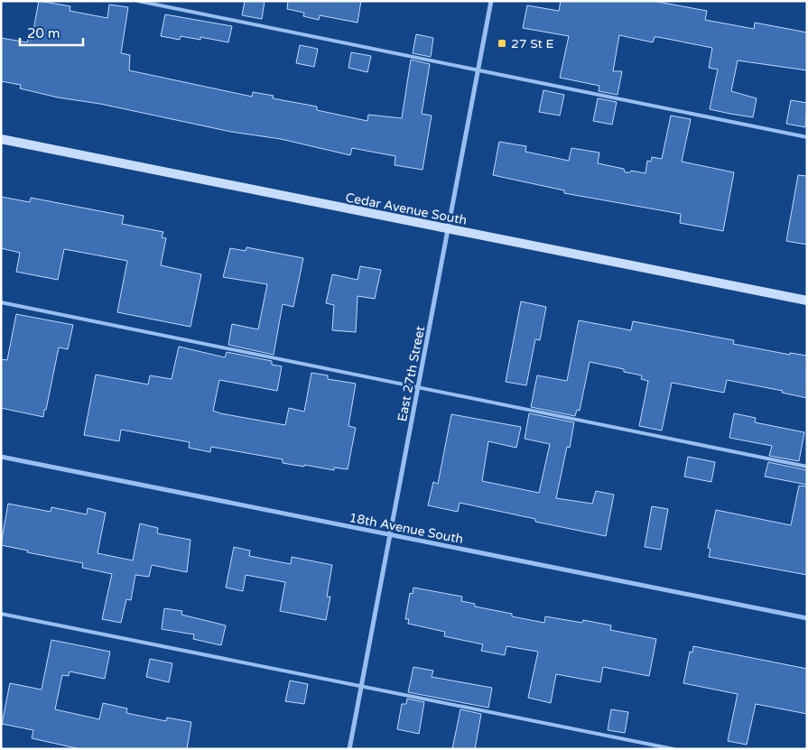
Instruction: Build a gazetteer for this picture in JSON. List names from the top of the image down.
{
  "streets": {
    "main road": ["Cedar Avenue South"],
    "street": ["East 27th Street", "18th Avenue South"]
  },
  "crossings": [
    ["Cedar Avenue South", "East 27th Street"],
    ["East 27th Street", "18th Avenue South"]
  ],
  "places": {
    "transit": ["27 St E"]
  },
  "scale_bar": "20 m"
}
